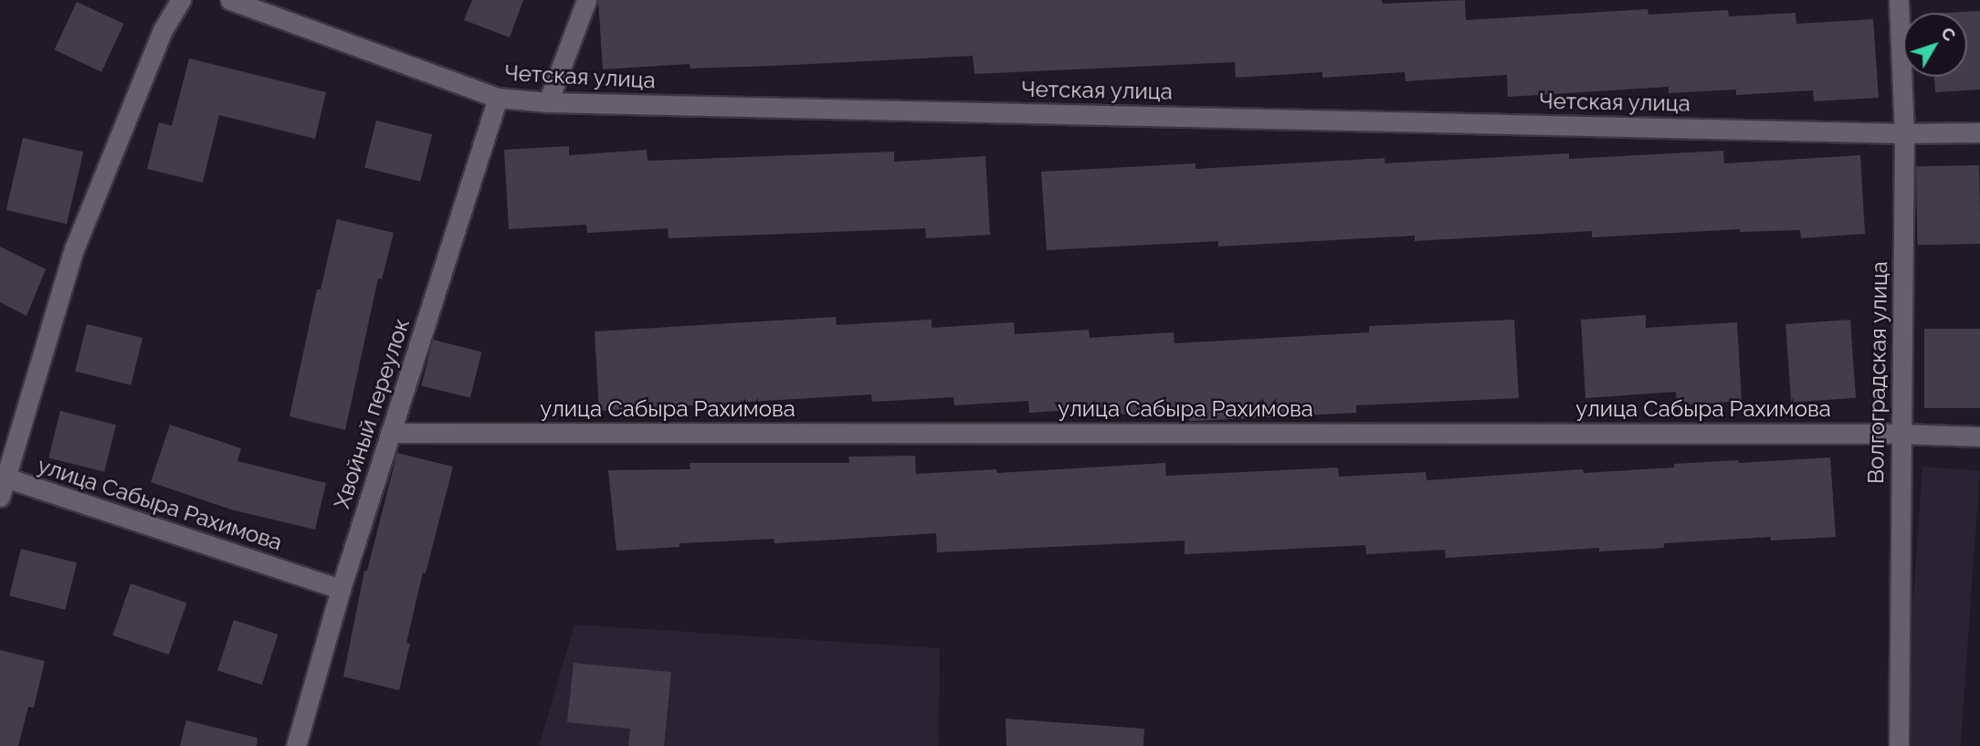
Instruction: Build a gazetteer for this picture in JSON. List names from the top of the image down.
{
  "streets": {
    "street": [
      "Четская улица",
      "Волгоградская улица",
      "улица Сабыра Рахимова",
      "Хвойный переулок"
    ]
  },
  "crossings": [
    ["Четская улица", "Волгоградская улица"],
    ["Четская улица", "Хвойный переулок"],
    ["Волгоградская улица", "улица Сабыра Рахимова"],
    ["улица Сабыра Рахимова", "Хвойный переулок"]
  ],
  "north": "top right"
}
